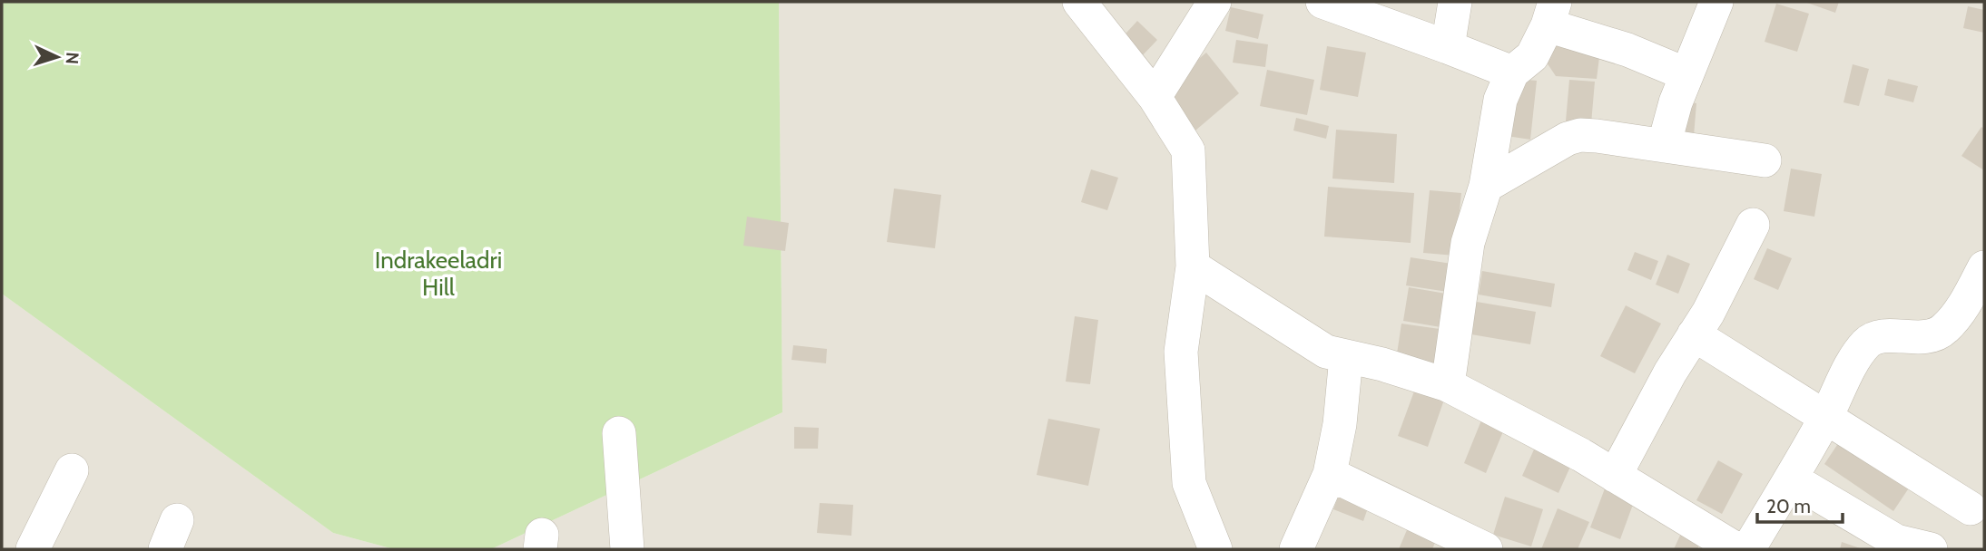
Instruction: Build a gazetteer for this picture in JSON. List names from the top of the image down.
{
  "parks": ["Indrakeeladri Hill"],
  "scale_bar": "20 m",
  "north": "right"
}
